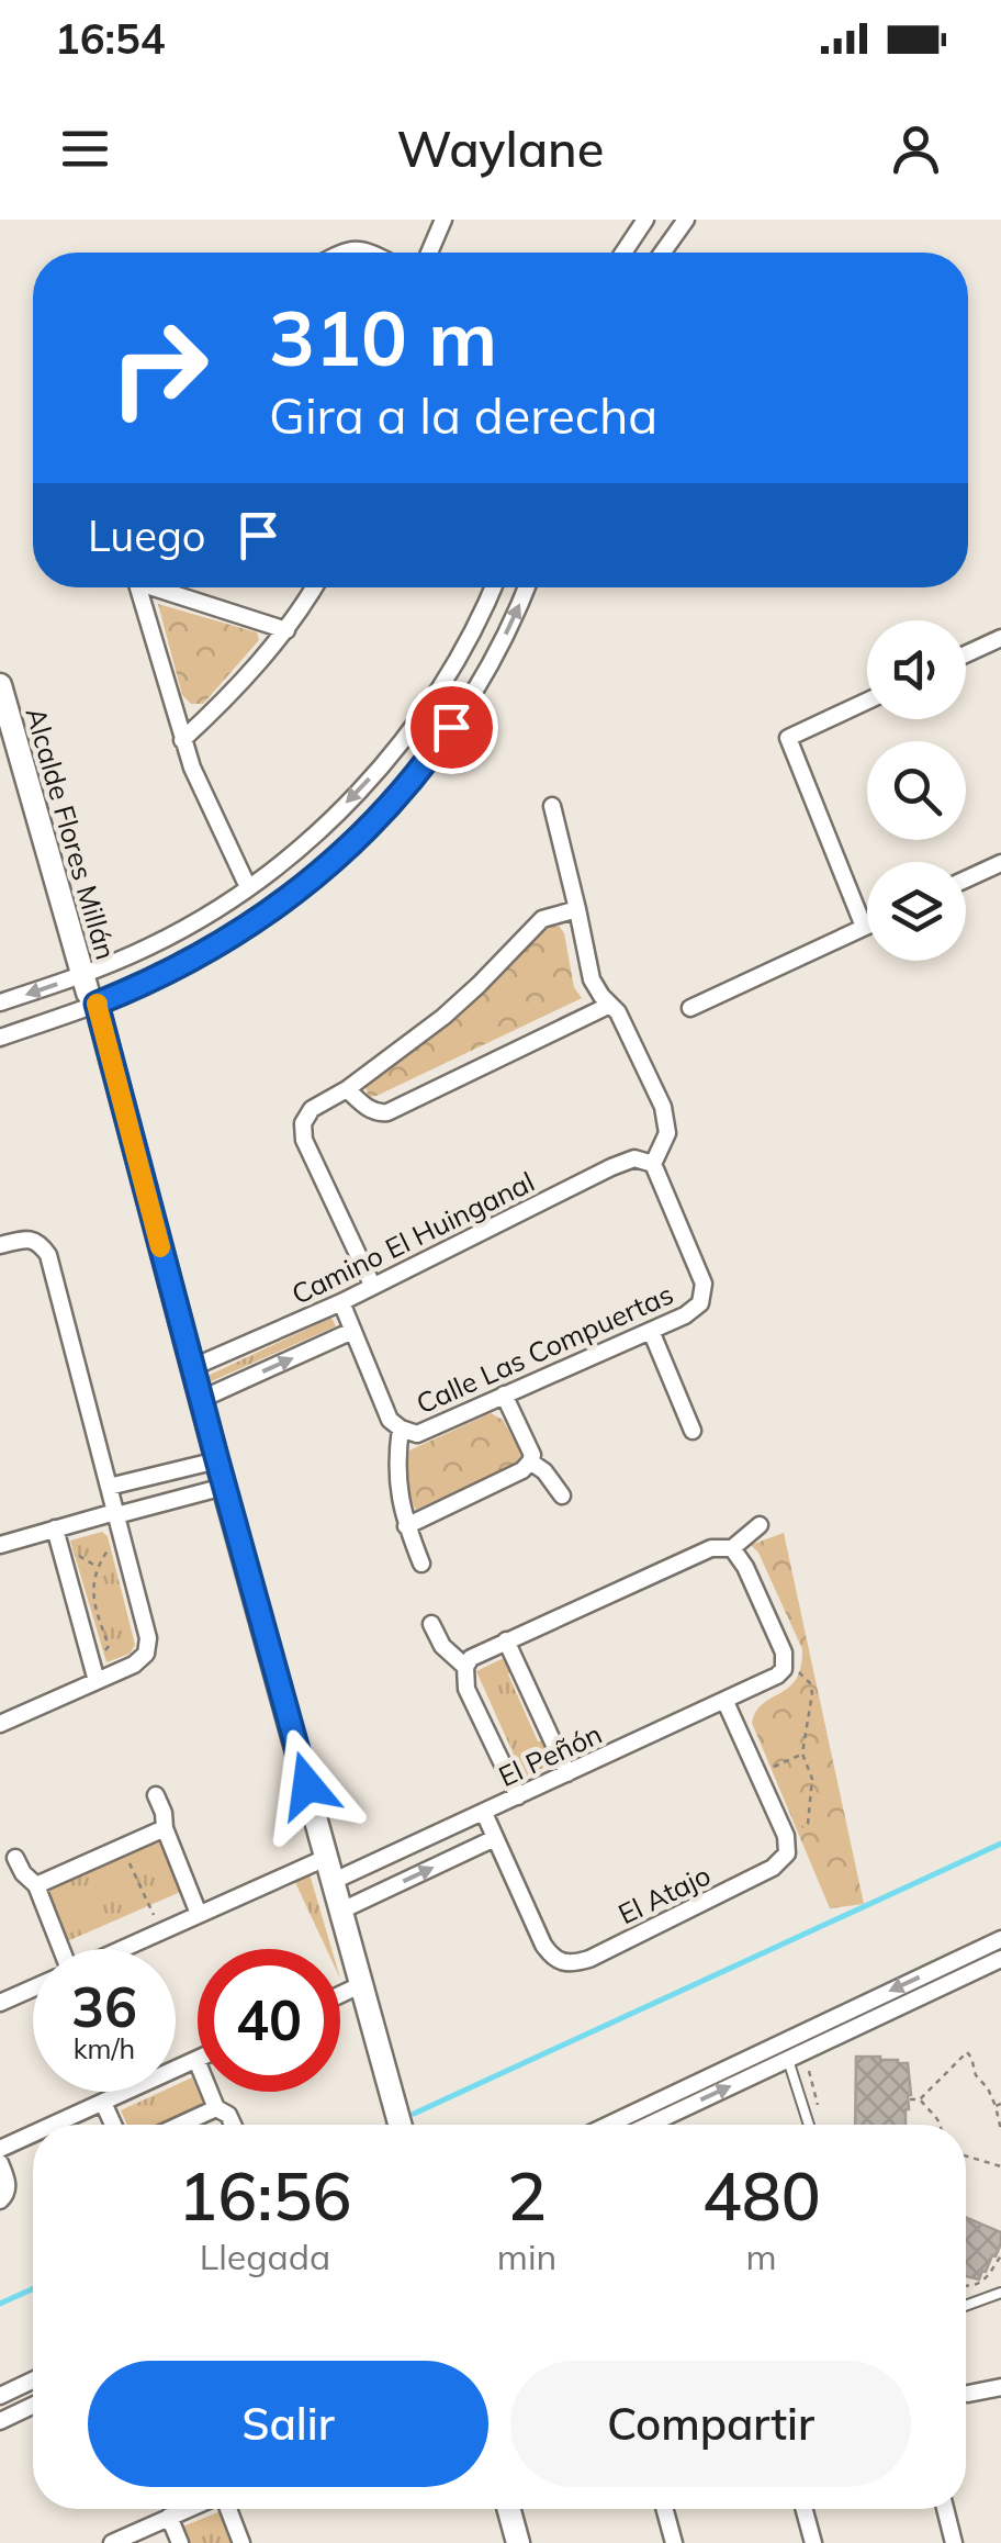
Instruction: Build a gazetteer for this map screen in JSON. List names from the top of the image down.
{
  "streets": {
    "street": [
      "Alcalde Flores Millán",
      "Camino El Huinganal",
      "Calle Las Compuertas",
      "El Peñón",
      "El Atajo"
    ]
  },
  "crossings": [
    ["Alcalde Flores Millán", "Camino El Huinganal"],
    ["Alcalde Flores Millán", "El Peñón"],
    ["Camino El Huinganal", "Calle Las Compuertas"],
    ["El Peñón", "El Atajo"]
  ],
  "page": {
    "status": "16:54",
    "header": "Waylane",
    "turn": ["310 m", "Gira a la derecha"],
    "then": "Luego",
    "speed": "36 km/h",
    "limit": "40",
    "eta": [
      "16:56",
      "Llegada",
      "2",
      "min",
      "480",
      "m"
    ],
    "buttons": ["Salir", "Compartir"]
  }
}
